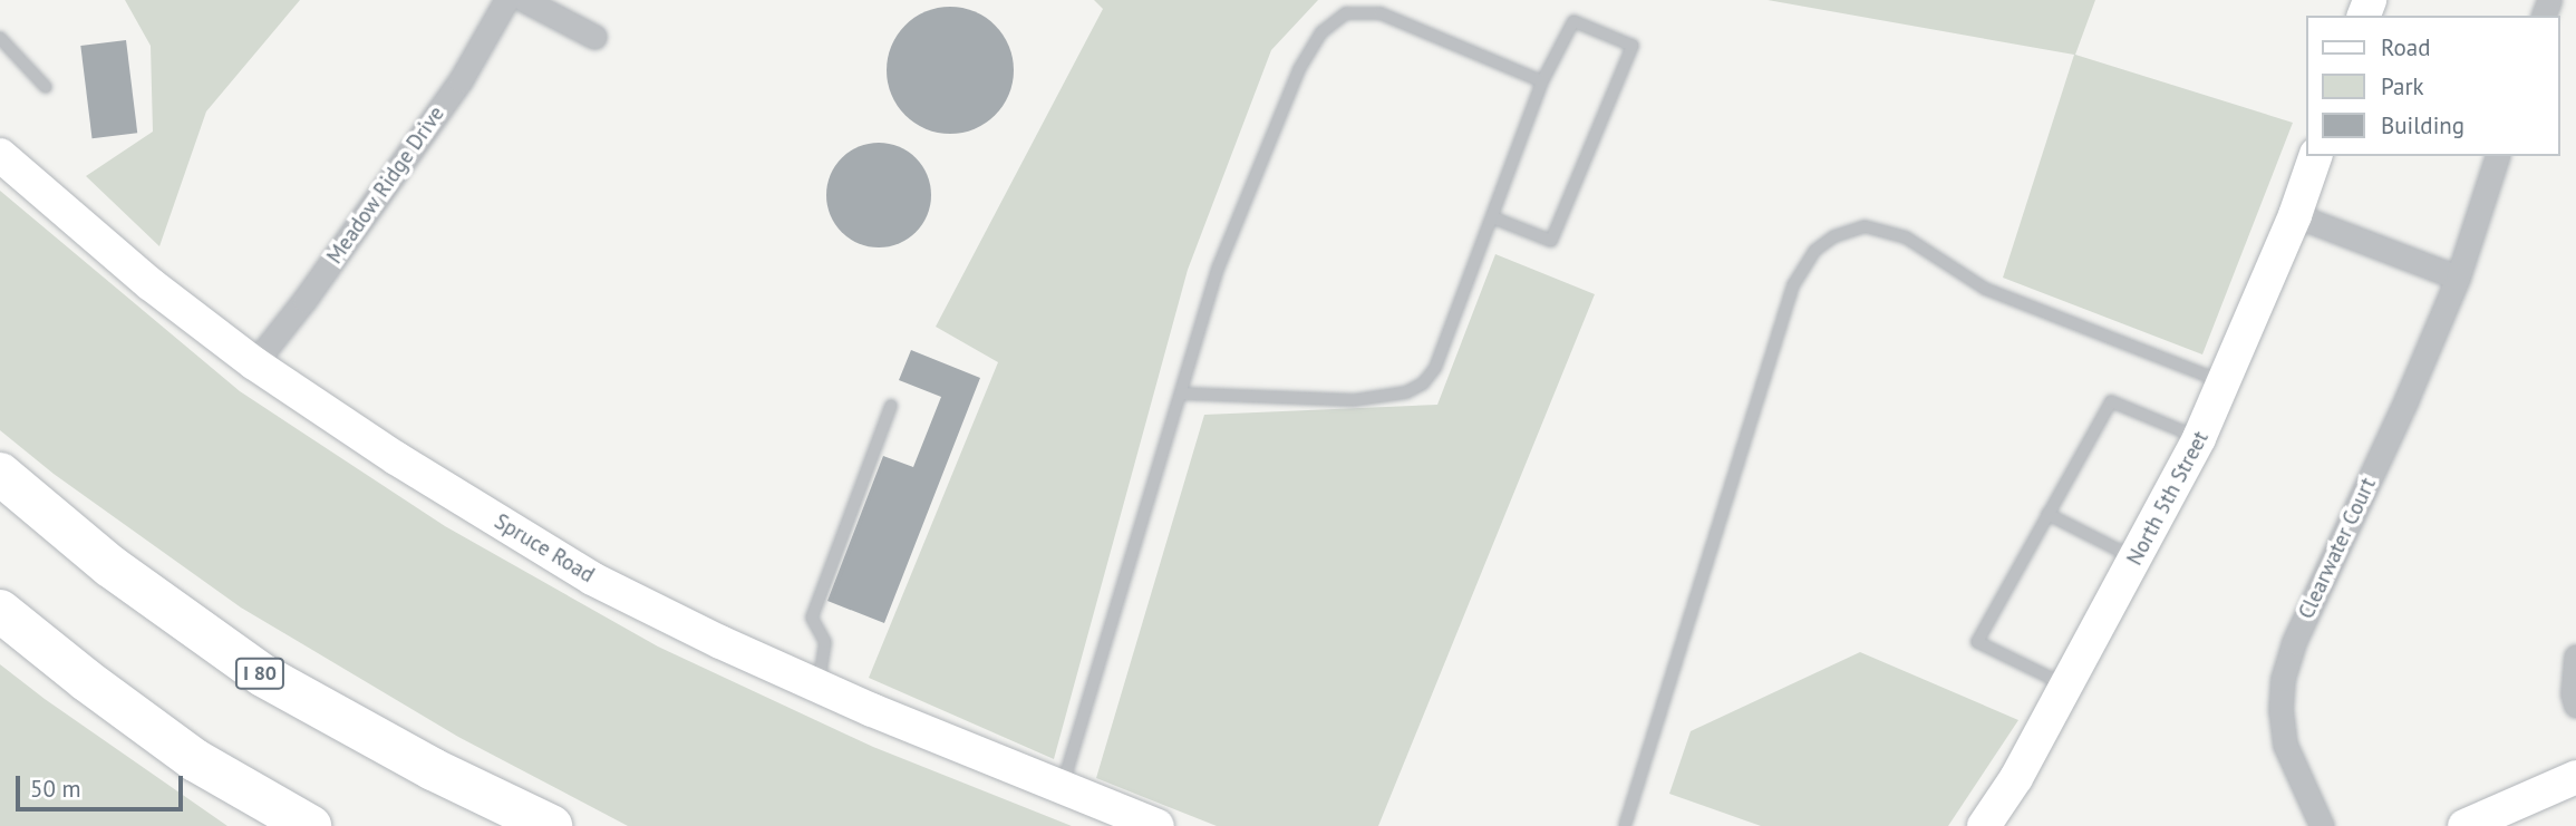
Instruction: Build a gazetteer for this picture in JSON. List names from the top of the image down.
{
  "streets": {
    "highway": ["I 80"],
    "main road": ["North 5th Street", "Spruce Road"],
    "street": ["Meadow Ridge Drive", "Clearwater Court"]
  },
  "crossings": [
    ["Meadow Ridge Drive", "Spruce Road"]
  ],
  "legend": ["Road", "Park", "Building"],
  "scale_bar": "50 m"
}
